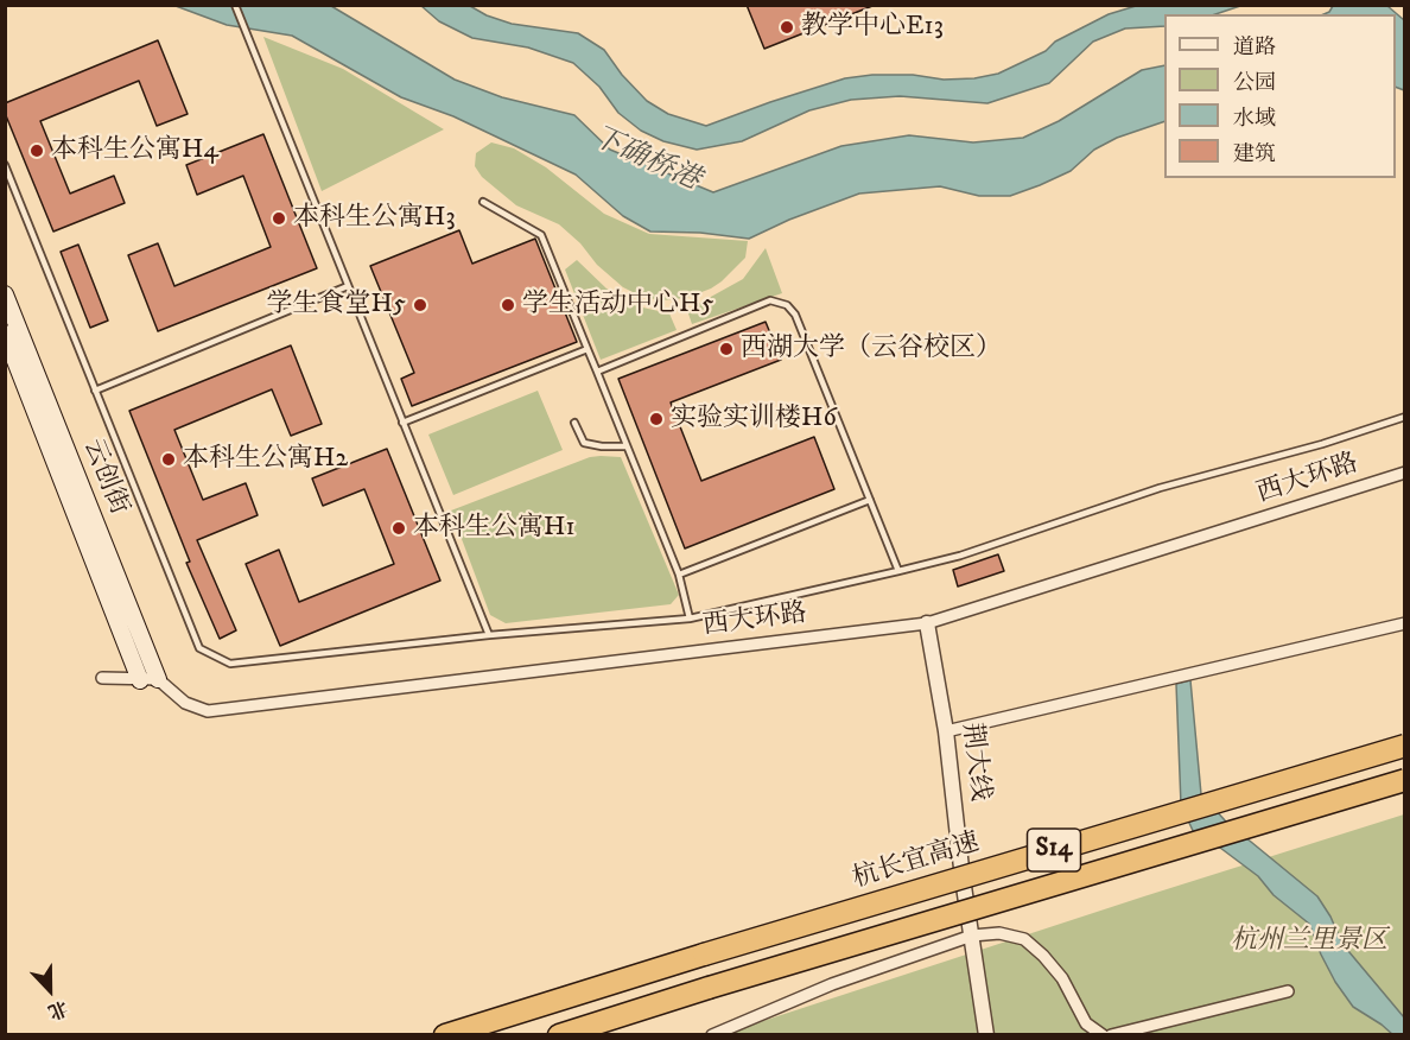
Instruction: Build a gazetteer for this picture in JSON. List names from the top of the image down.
{
  "streets": {
    "highway": ["S14", "杭长宜高速"],
    "main road": ["云创街"],
    "street": ["西大环路", "荆大线"]
  },
  "crossings": [
    ["云创街", "西大环路"],
    ["西大环路", "荆大线"]
  ],
  "water": ["下确桥港"],
  "parks": ["杭州兰里景区"],
  "places": [
    "教学中心E13",
    "本科生公寓H4",
    "本科生公寓H3",
    "学生食堂H5",
    "学生活动中心H5",
    "西湖大学（云谷校区）",
    "实验实训楼H6",
    "本科生公寓H2",
    "本科生公寓H1"
  ],
  "legend": [
    "道路",
    "公园",
    "水域",
    "建筑"
  ],
  "north": "bottom"
}
